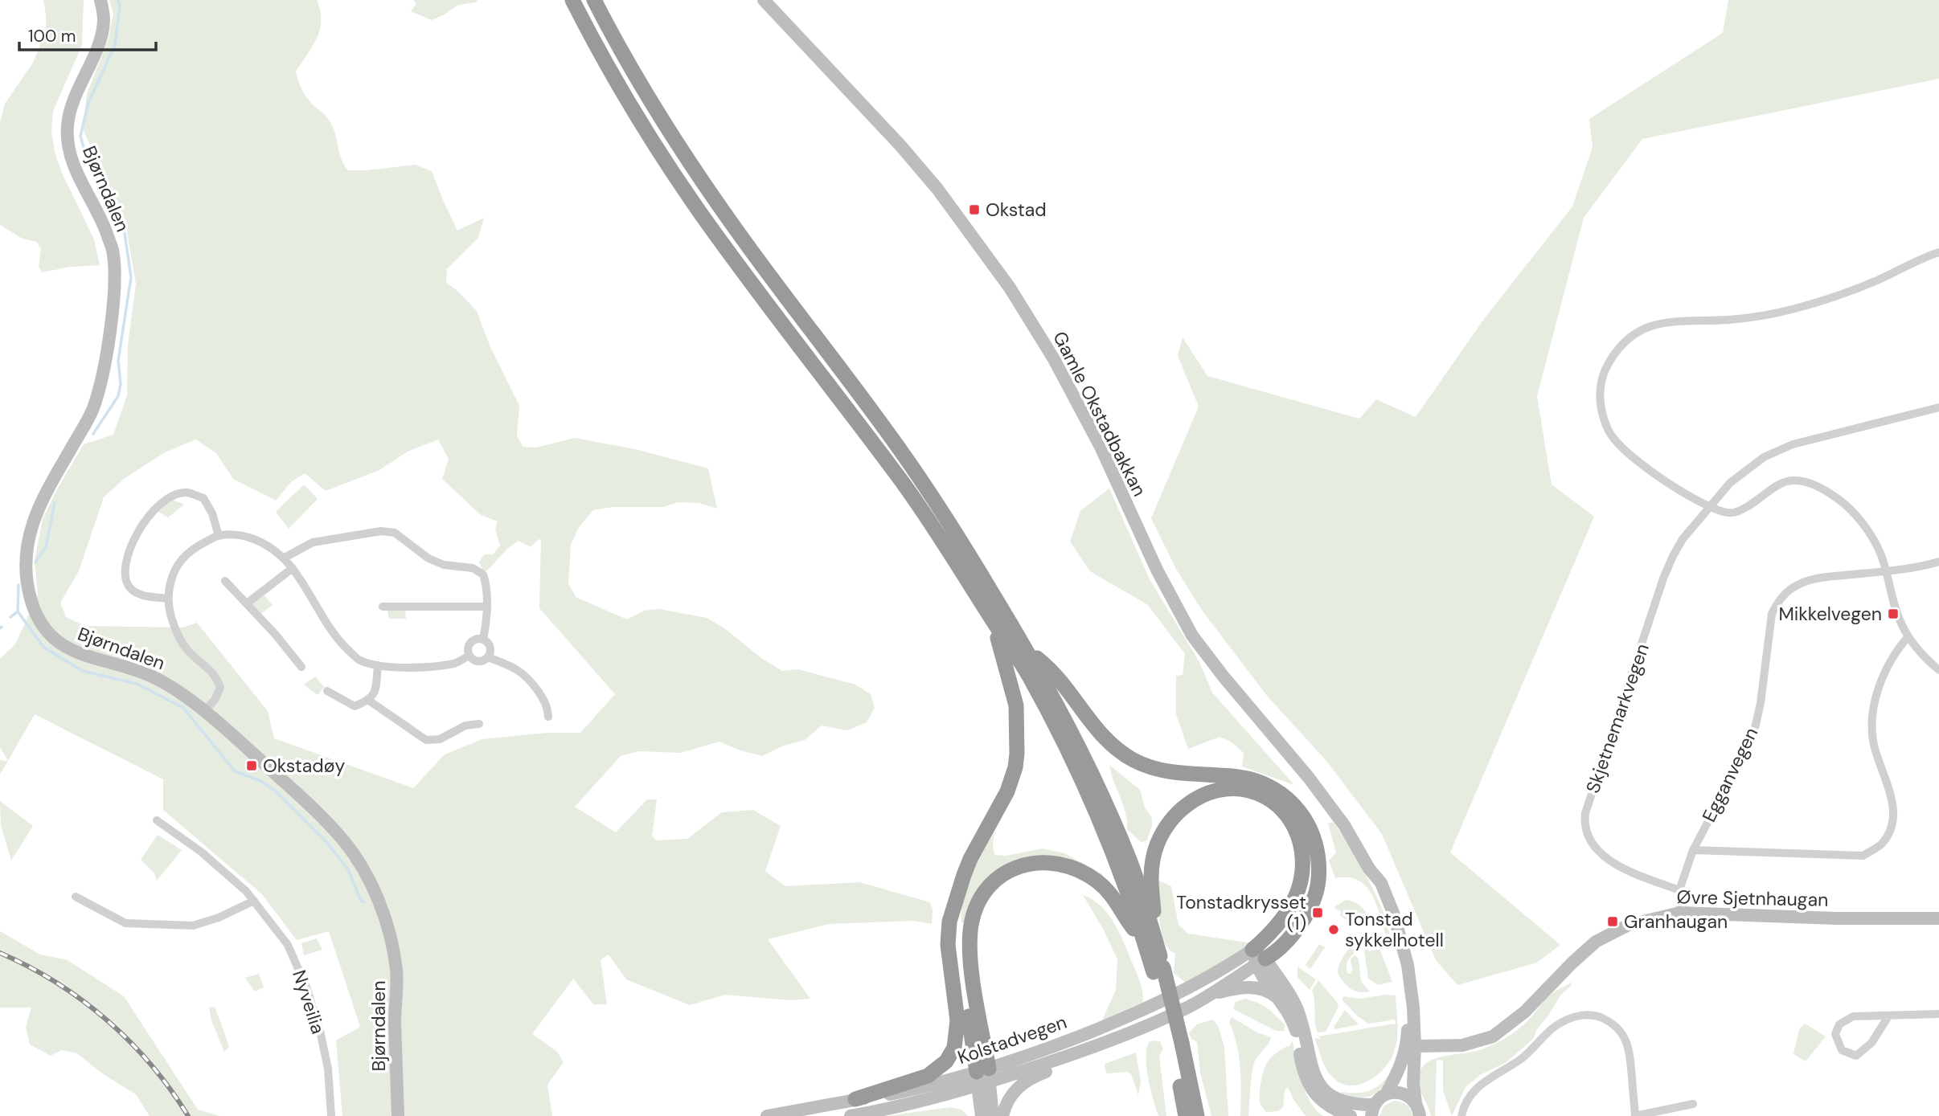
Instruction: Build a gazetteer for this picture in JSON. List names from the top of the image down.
{
  "streets": {
    "main road": [
      "Bjørndalen",
      "Gamle Okstadbakkan",
      "Øvre Sjetnhaugan",
      "Kolstadvegen"
    ],
    "street": ["Skjetnemarkvegen", "Egganvegen", "Nyveilia"]
  },
  "crossings": [
    ["Gamle Okstadbakkan", "Øvre Sjetnhaugan"],
    ["Skjetnemarkvegen", "Egganvegen"],
    ["Egganvegen", "Øvre Sjetnhaugan"]
  ],
  "places": {
    "transit": [
      "Okstad",
      "Mikkelvegen",
      "Okstadøy",
      "Tonstadkrysset (1)",
      "Granhaugan"
    ],
    "other": ["Tonstad sykkelhotell"]
  },
  "scale_bar": "100 m"
}
